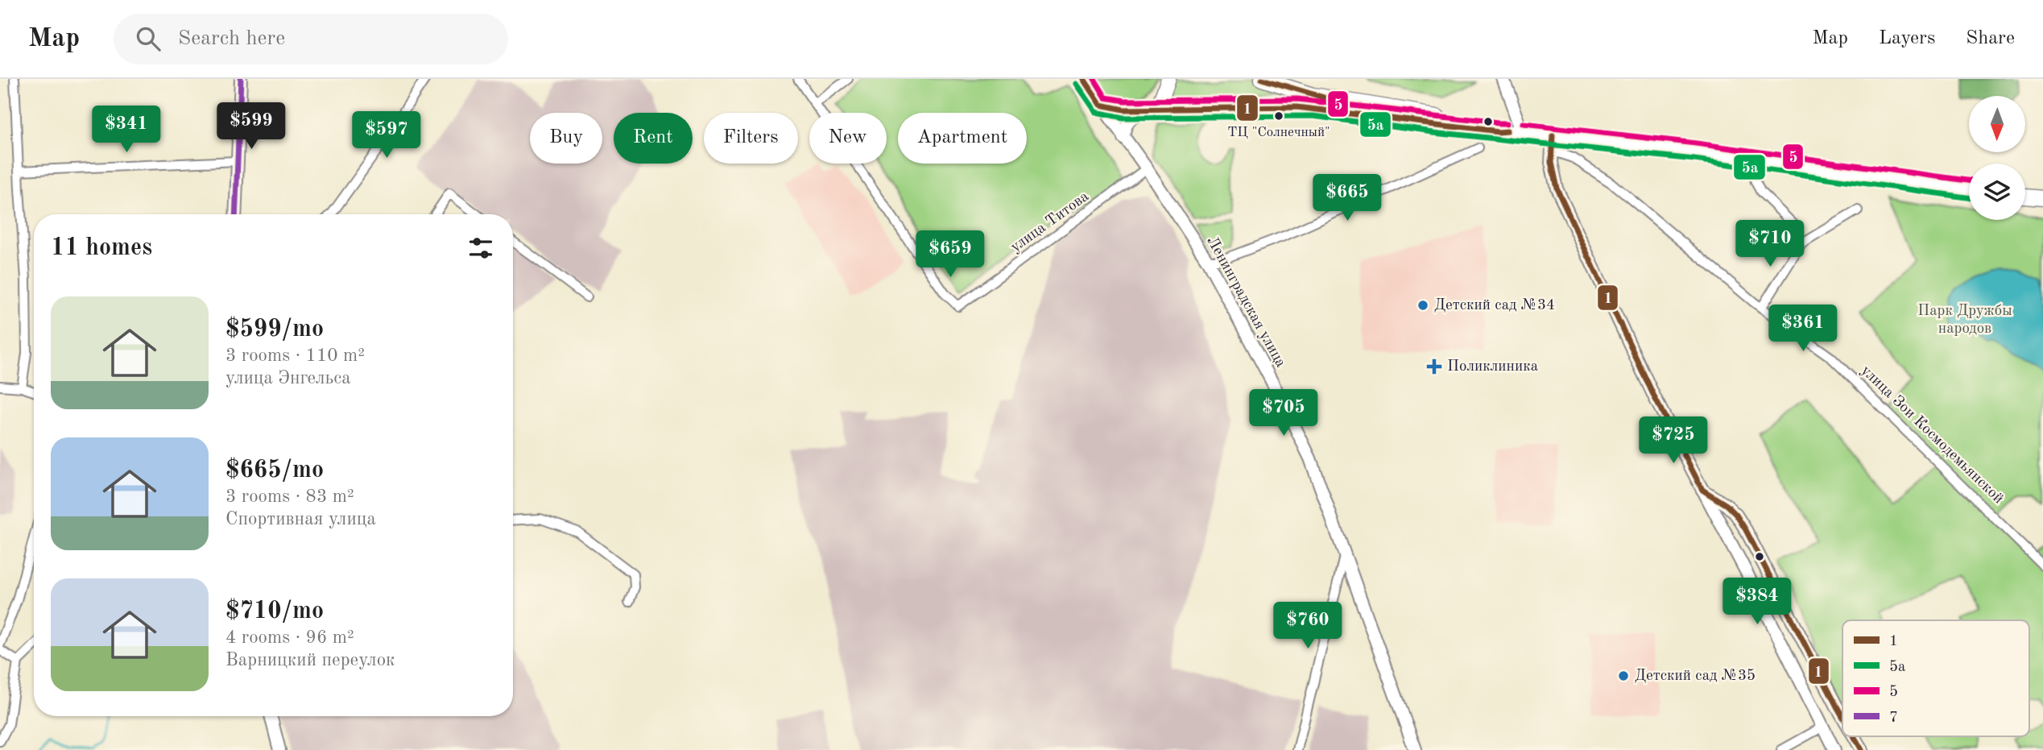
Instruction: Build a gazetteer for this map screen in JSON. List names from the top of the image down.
{
  "streets": {
    "street": ["улица Титова", "Ленинградская улица", "улица Зои Космодемьянской"]
  },
  "crossings": [
    ["улица Титова", "Ленинградская улица"]
  ],
  "parks": ["Парк Дружбы народов"],
  "places": {
    "other": ["ТЦ \"Солнечный\"", "Детский сад №34", "Детский сад №35"],
    "health": ["Поликлиника"]
  },
  "lines": [
    "transit line 1",
    "transit line 5",
    "transit line 7",
    "transit line 5а"
  ],
  "legend": [
    "1",
    "5а",
    "5",
    "7"
  ],
  "north": "bottom",
  "page": {
    "header": "Map",
    "search": "Search here",
    "nav": ["Map", "Layers", "Share"],
    "price": [
      "$599",
      "$341",
      "$597",
      "$665",
      "$710",
      "$659",
      "$361",
      "$705",
      "$725",
      "$384",
      "$760"
    ],
    "chip": [
      "Buy",
      "Rent",
      "Filters",
      "New",
      "Apartment"
    ],
    "heading": "11 homes",
    "list": [
      {
        "name": "$599/mo",
        "note": "3 rooms · 110 m² · улица Энгельса"
      },
      {
        "name": "$665/mo",
        "note": "3 rooms · 83 m² · Спортивная улица"
      },
      {
        "name": "$710/mo",
        "note": "4 rooms · 96 m² · Варницкий переулок"
      }
    ]
  }
}
